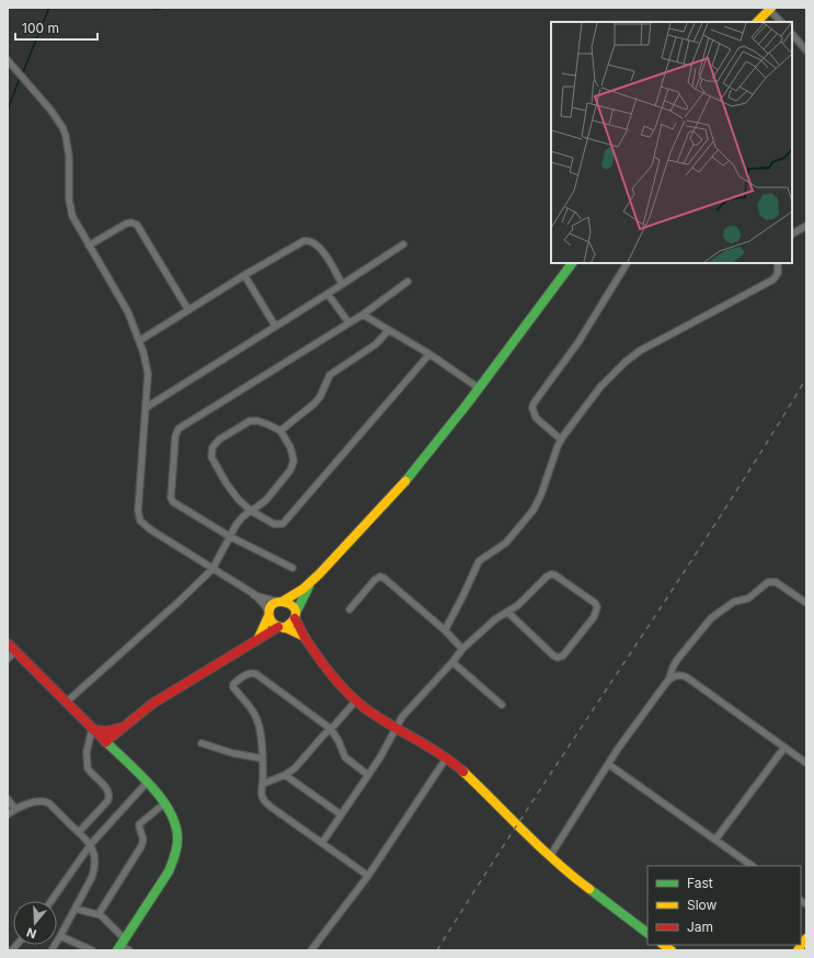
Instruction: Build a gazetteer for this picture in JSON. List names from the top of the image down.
{
  "legend": ["Fast", "Slow", "Jam"],
  "scale_bar": "100 m",
  "north": "bottom"
}
